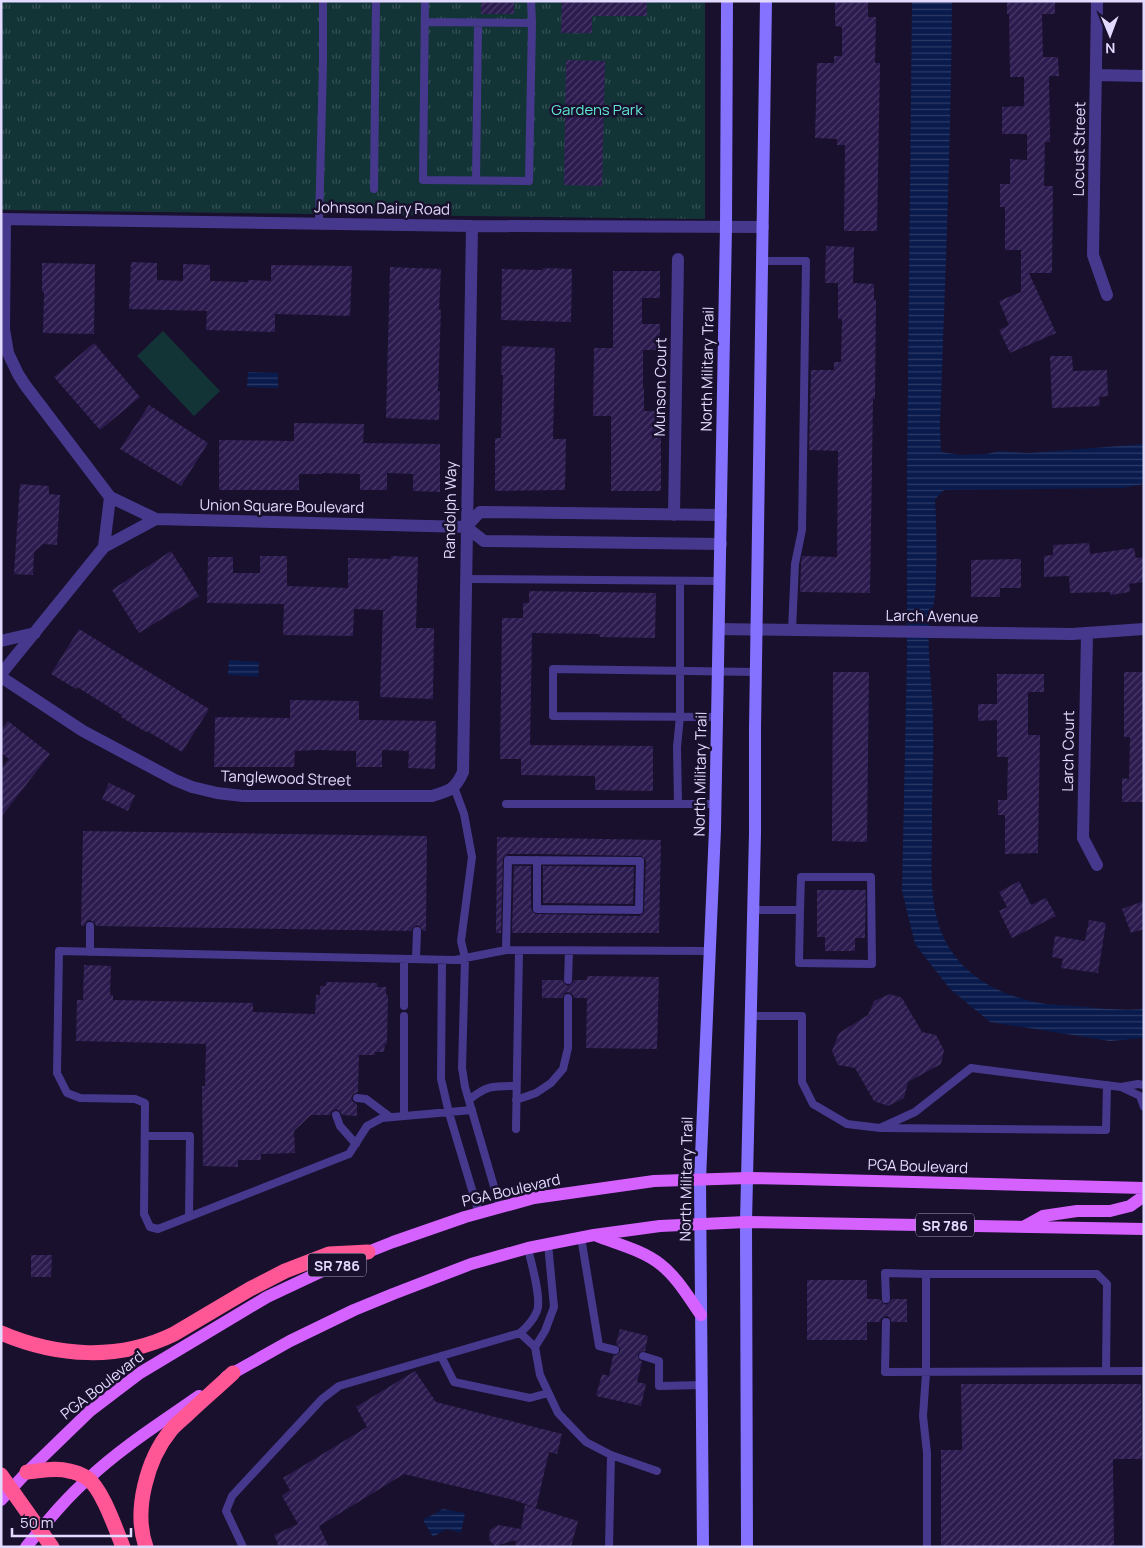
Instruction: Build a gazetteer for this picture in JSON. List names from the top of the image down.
{
  "streets": {
    "main road": ["North Military Trail", "PGA Boulevard", "SR 786"],
    "street": [
      "Locust Street",
      "Johnson Dairy Road",
      "Munson Court",
      "Union Square Boulevard",
      "Randolph Way",
      "Larch Avenue",
      "Larch Court",
      "Tanglewood Street"
    ]
  },
  "crossings": [
    ["Johnson Dairy Road", "North Military Trail"],
    ["Johnson Dairy Road", "Randolph Way"],
    ["North Military Trail", "Larch Avenue"],
    ["North Military Trail", "PGA Boulevard"],
    ["North Military Trail", "SR 786"],
    ["Union Square Boulevard", "Randolph Way"],
    ["Union Square Boulevard", "Tanglewood Street"],
    ["Randolph Way", "Tanglewood Street"],
    ["Larch Avenue", "Larch Court"]
  ],
  "parks": ["Gardens Park"],
  "scale_bar": "50 m",
  "north": "bottom"
}
